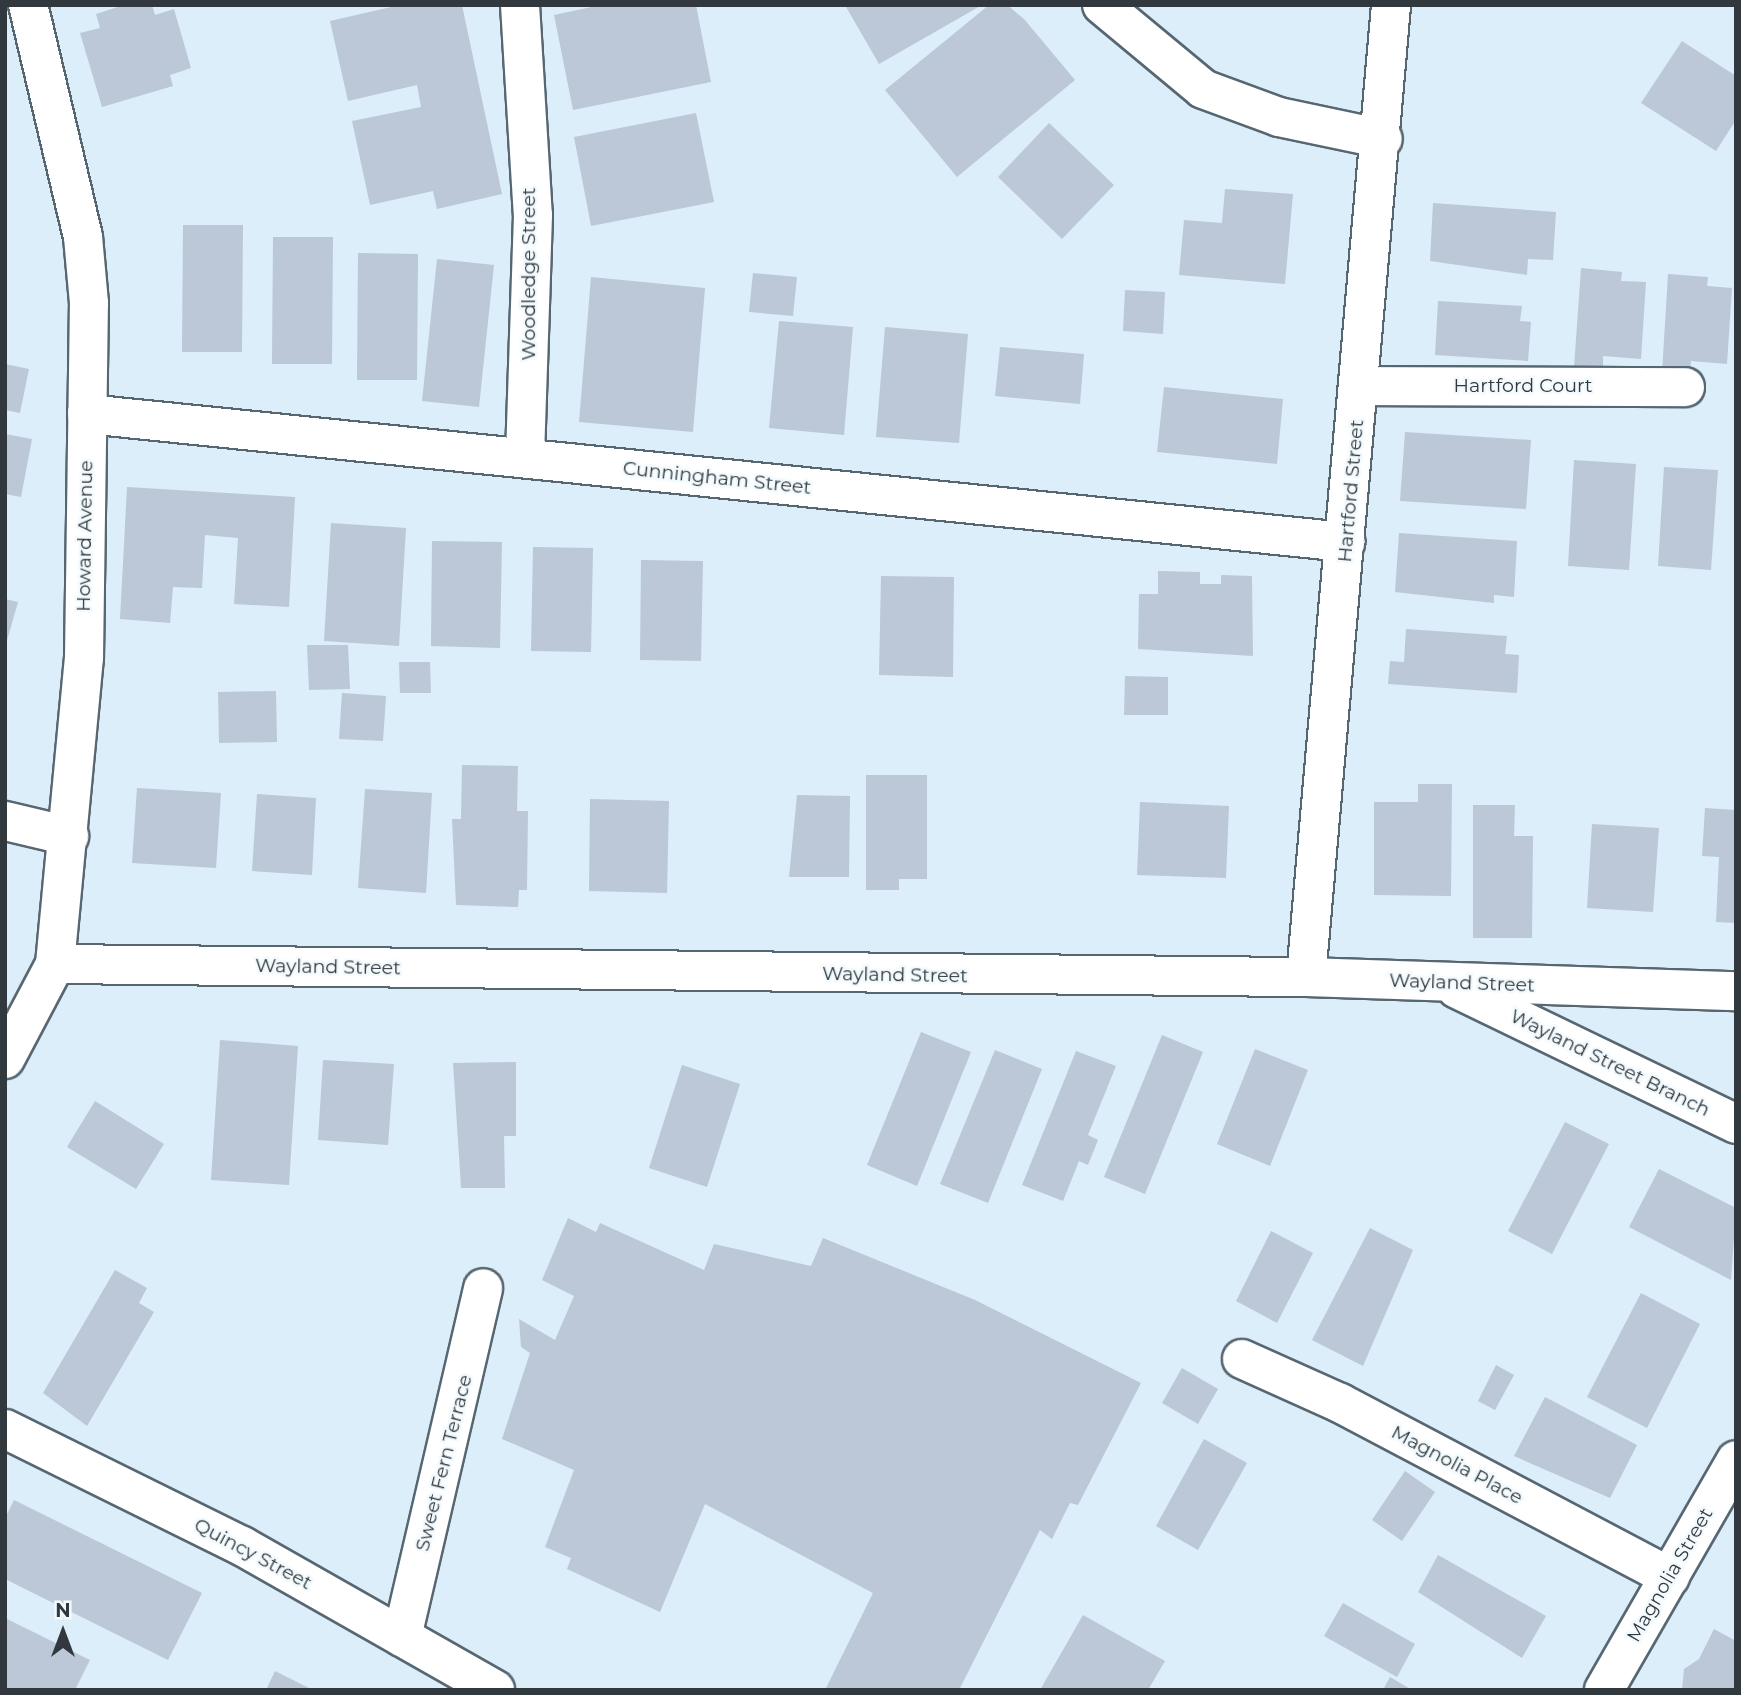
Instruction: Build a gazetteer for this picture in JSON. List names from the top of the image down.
{
  "streets": {
    "street": [
      "Woodledge Street",
      "Hartford Court",
      "Cunningham Street",
      "Hartford Street",
      "Howard Avenue",
      "Wayland Street",
      "Wayland Street Branch",
      "Sweet Fern Terrace",
      "Magnolia Place",
      "Quincy Street",
      "Magnolia Street"
    ]
  },
  "crossings": [
    ["Woodledge Street", "Cunningham Street"],
    ["Hartford Court", "Hartford Street"],
    ["Cunningham Street", "Hartford Street"],
    ["Cunningham Street", "Howard Avenue"],
    ["Hartford Street", "Wayland Street"],
    ["Howard Avenue", "Wayland Street"],
    ["Wayland Street", "Wayland Street Branch"],
    ["Sweet Fern Terrace", "Quincy Street"],
    ["Magnolia Place", "Magnolia Street"]
  ],
  "north": "top"
}
